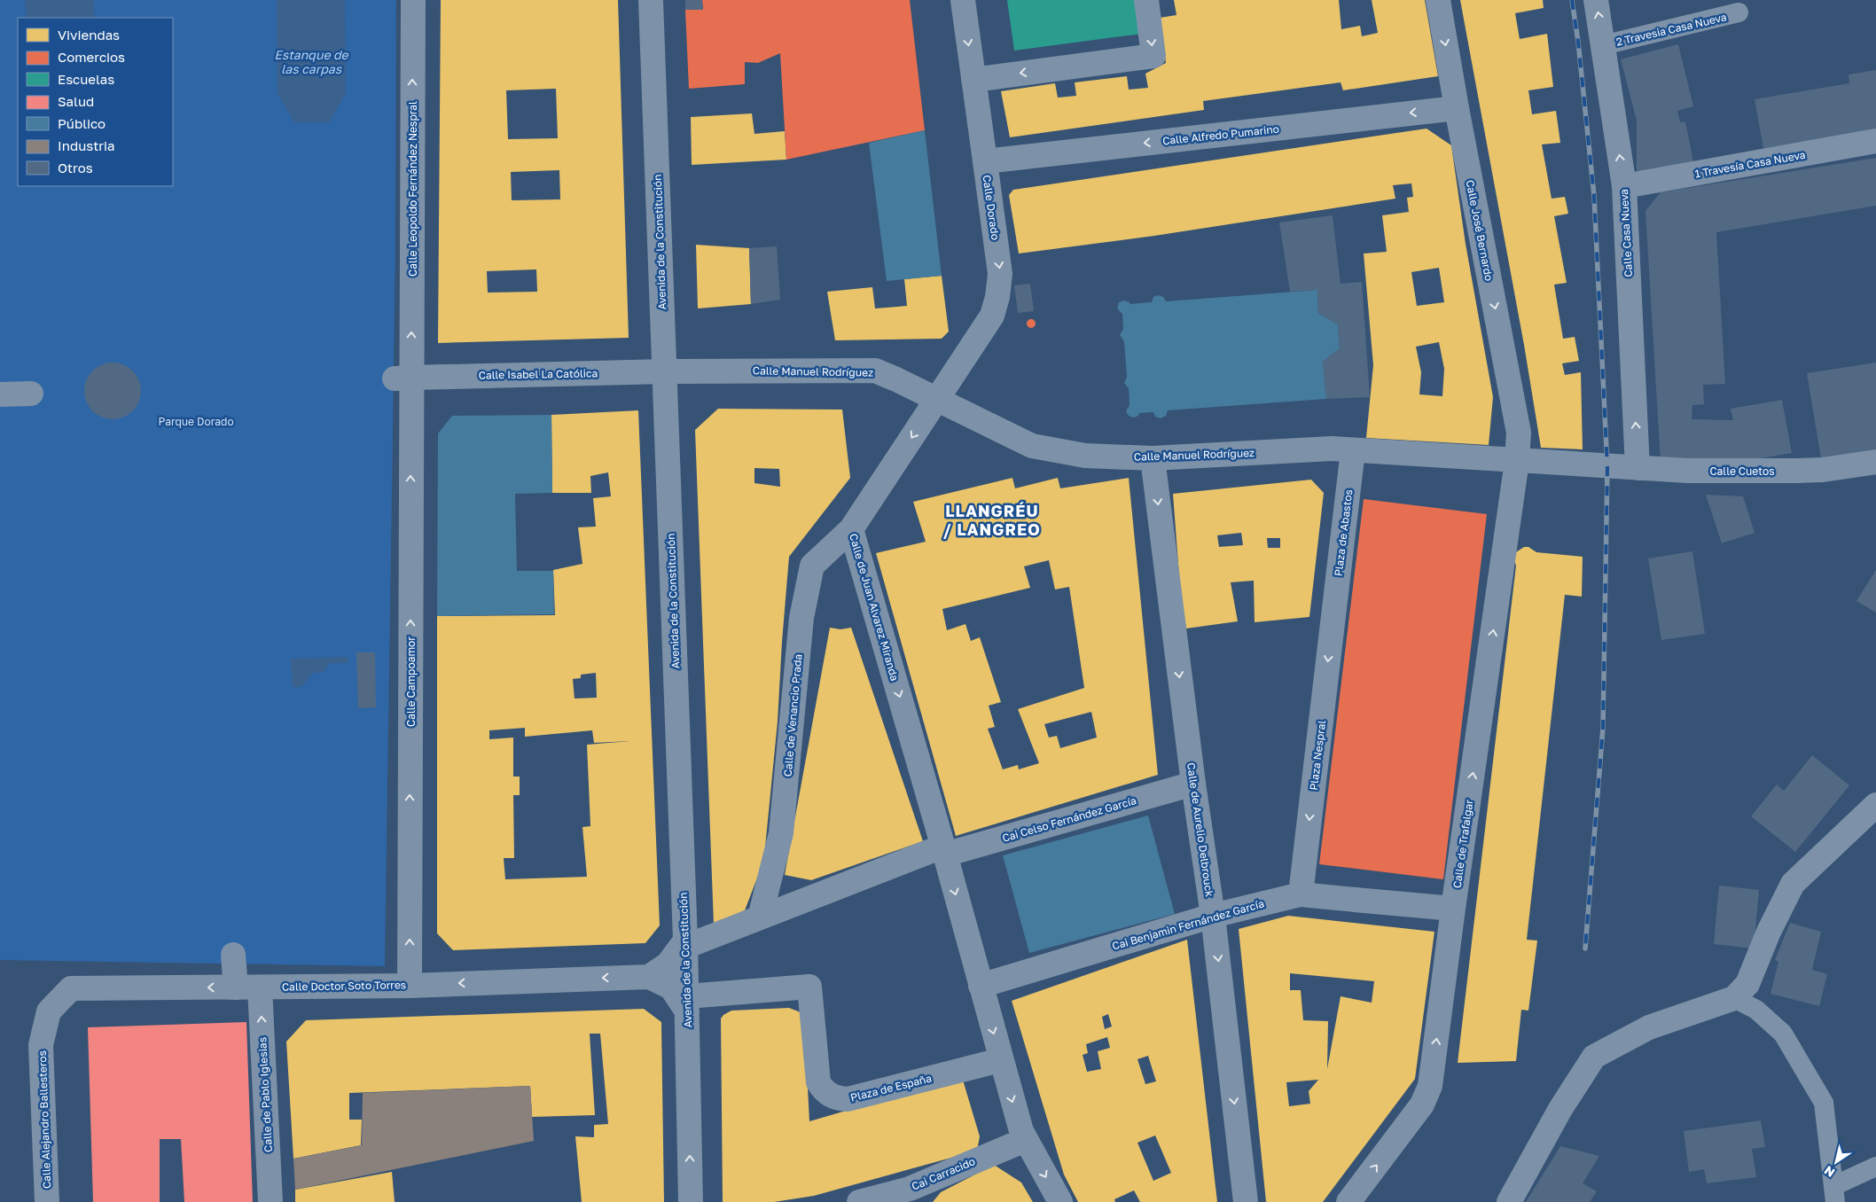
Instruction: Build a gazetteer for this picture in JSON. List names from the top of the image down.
{
  "streets": {
    "street": [
      "Calle Alfredo Pumarino",
      "1 Travesía Casa Nueva",
      "Calle Leopoldo Fernández Nespral",
      "Calle Dorado",
      "Calle José Bernardo",
      "Calle Casa Nueva",
      "Avenida de la Constitución",
      "Calle Manuel Rodríguez",
      "Calle Isabel La Católica",
      "Calle Cuetos",
      "Plaza de Abastos",
      "Calle de Juan Alvarez Miranda",
      "Calle Campoamor",
      "Calle de Venancio Prada",
      "Plaza Nespral",
      "Cai Celso Fernández García",
      "Calle de Aurelio Delbrouck",
      "Calle de Trafalgar",
      "Cai Benjamin Fernández García",
      "Calle Doctor Soto Torres",
      "Plaza de España",
      "Calle de Pablo Iglesias",
      "Calle Alejandro Ballesteros",
      "Cai Carracido"
    ],
    "lane": ["2 Travesia Casa Nueva"]
  },
  "crossings": [
    ["2 Travesia Casa Nueva", "Calle Casa Nueva"],
    ["Calle Alfredo Pumarino", "Calle Dorado"],
    ["Calle Alfredo Pumarino", "Calle José Bernardo"],
    ["1 Travesía Casa Nueva", "Calle Casa Nueva"],
    ["Calle Leopoldo Fernández Nespral", "Calle Isabel La Católica"],
    ["Calle Leopoldo Fernández Nespral", "Calle Campoamor"],
    ["Calle Dorado", "Calle Manuel Rodríguez"],
    ["Calle Dorado", "Calle de Juan Alvarez Miranda"],
    ["Calle José Bernardo", "Calle Manuel Rodríguez"],
    ["Calle José Bernardo", "Calle de Trafalgar"],
    ["Calle Casa Nueva", "Calle Cuetos"],
    ["Avenida de la Constitución", "Calle Manuel Rodríguez"],
    ["Avenida de la Constitución", "Calle Isabel La Católica"],
    ["Avenida de la Constitución", "Calle Doctor Soto Torres"],
    ["Avenida de la Constitución", "Plaza de España"],
    ["Calle Manuel Rodríguez", "Calle Isabel La Católica"],
    ["Calle Manuel Rodríguez", "Calle Cuetos"],
    ["Calle Manuel Rodríguez", "Plaza de Abastos"],
    ["Calle Manuel Rodríguez", "Calle de Juan Alvarez Miranda"],
    ["Calle Manuel Rodríguez", "Calle de Aurelio Delbrouck"],
    ["Calle Manuel Rodríguez", "Calle de Trafalgar"],
    ["Calle Isabel La Católica", "Calle Campoamor"],
    ["Plaza de Abastos", "Plaza Nespral"],
    ["Calle de Juan Alvarez Miranda", "Calle de Venancio Prada"],
    ["Calle de Juan Alvarez Miranda", "Cai Celso Fernández García"],
    ["Calle Campoamor", "Calle Doctor Soto Torres"],
    ["Plaza Nespral", "Cai Benjamin Fernández García"],
    ["Cai Celso Fernández García", "Calle de Aurelio Delbrouck"],
    ["Calle de Aurelio Delbrouck", "Cai Benjamin Fernández García"],
    ["Calle de Trafalgar", "Cai Benjamin Fernández García"],
    ["Calle Doctor Soto Torres", "Plaza de España"],
    ["Calle Doctor Soto Torres", "Calle de Pablo Iglesias"],
    ["Calle Doctor Soto Torres", "Calle Alejandro Ballesteros"]
  ],
  "one_way": [
    "Calle Alfredo Pumarino",
    "Calle Leopoldo Fernández Nespral",
    "Calle Dorado",
    "Calle José Bernardo",
    "Calle Casa Nueva",
    "Calle de Juan Alvarez Miranda",
    "Calle Campoamor",
    "Plaza Nespral",
    "Calle de Aurelio Delbrouck",
    "Calle de Trafalgar",
    "Calle Doctor Soto Torres",
    "Calle de Pablo Iglesias"
  ],
  "districts": ["LLANGRÉU / LANGREO"],
  "water": ["Estanque de las carpas"],
  "parks": ["Parque Dorado"],
  "legend": [
    "Viviendas",
    "Comercios",
    "Escuelas",
    "Salud",
    "Público",
    "Industria",
    "Otros"
  ],
  "north": "bottom left"
}
